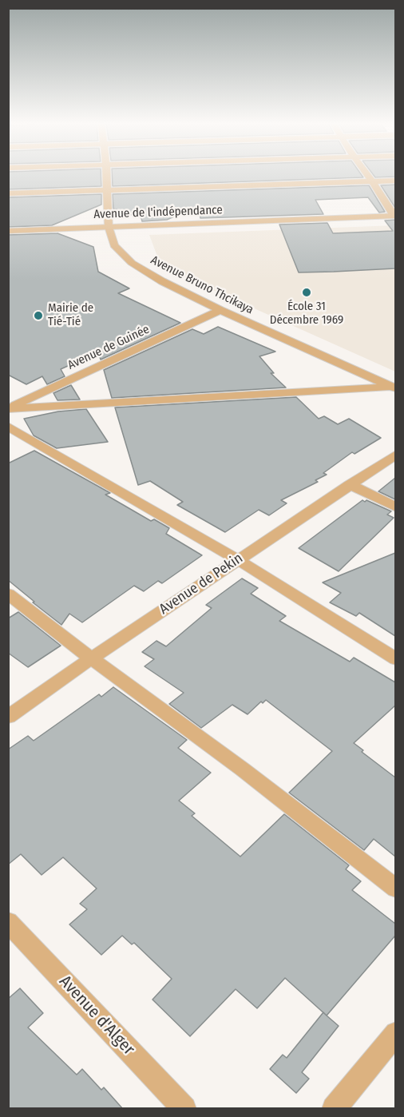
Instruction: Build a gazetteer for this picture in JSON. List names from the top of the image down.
{
  "streets": {
    "street": [
      "Avenue de l'indépendance",
      "Avenue Bruno Thcikaya",
      "Avenue de Guinée",
      "Avenue de Pekin",
      "Avenue d'Alger"
    ]
  },
  "crossings": [
    ["Avenue de l'indépendance", "Avenue Bruno Thcikaya"],
    ["Avenue Bruno Thcikaya", "Avenue de Guinée"]
  ],
  "places": ["École 31 Décembre 1969", "Mairie de Tié-Tié"]
}
